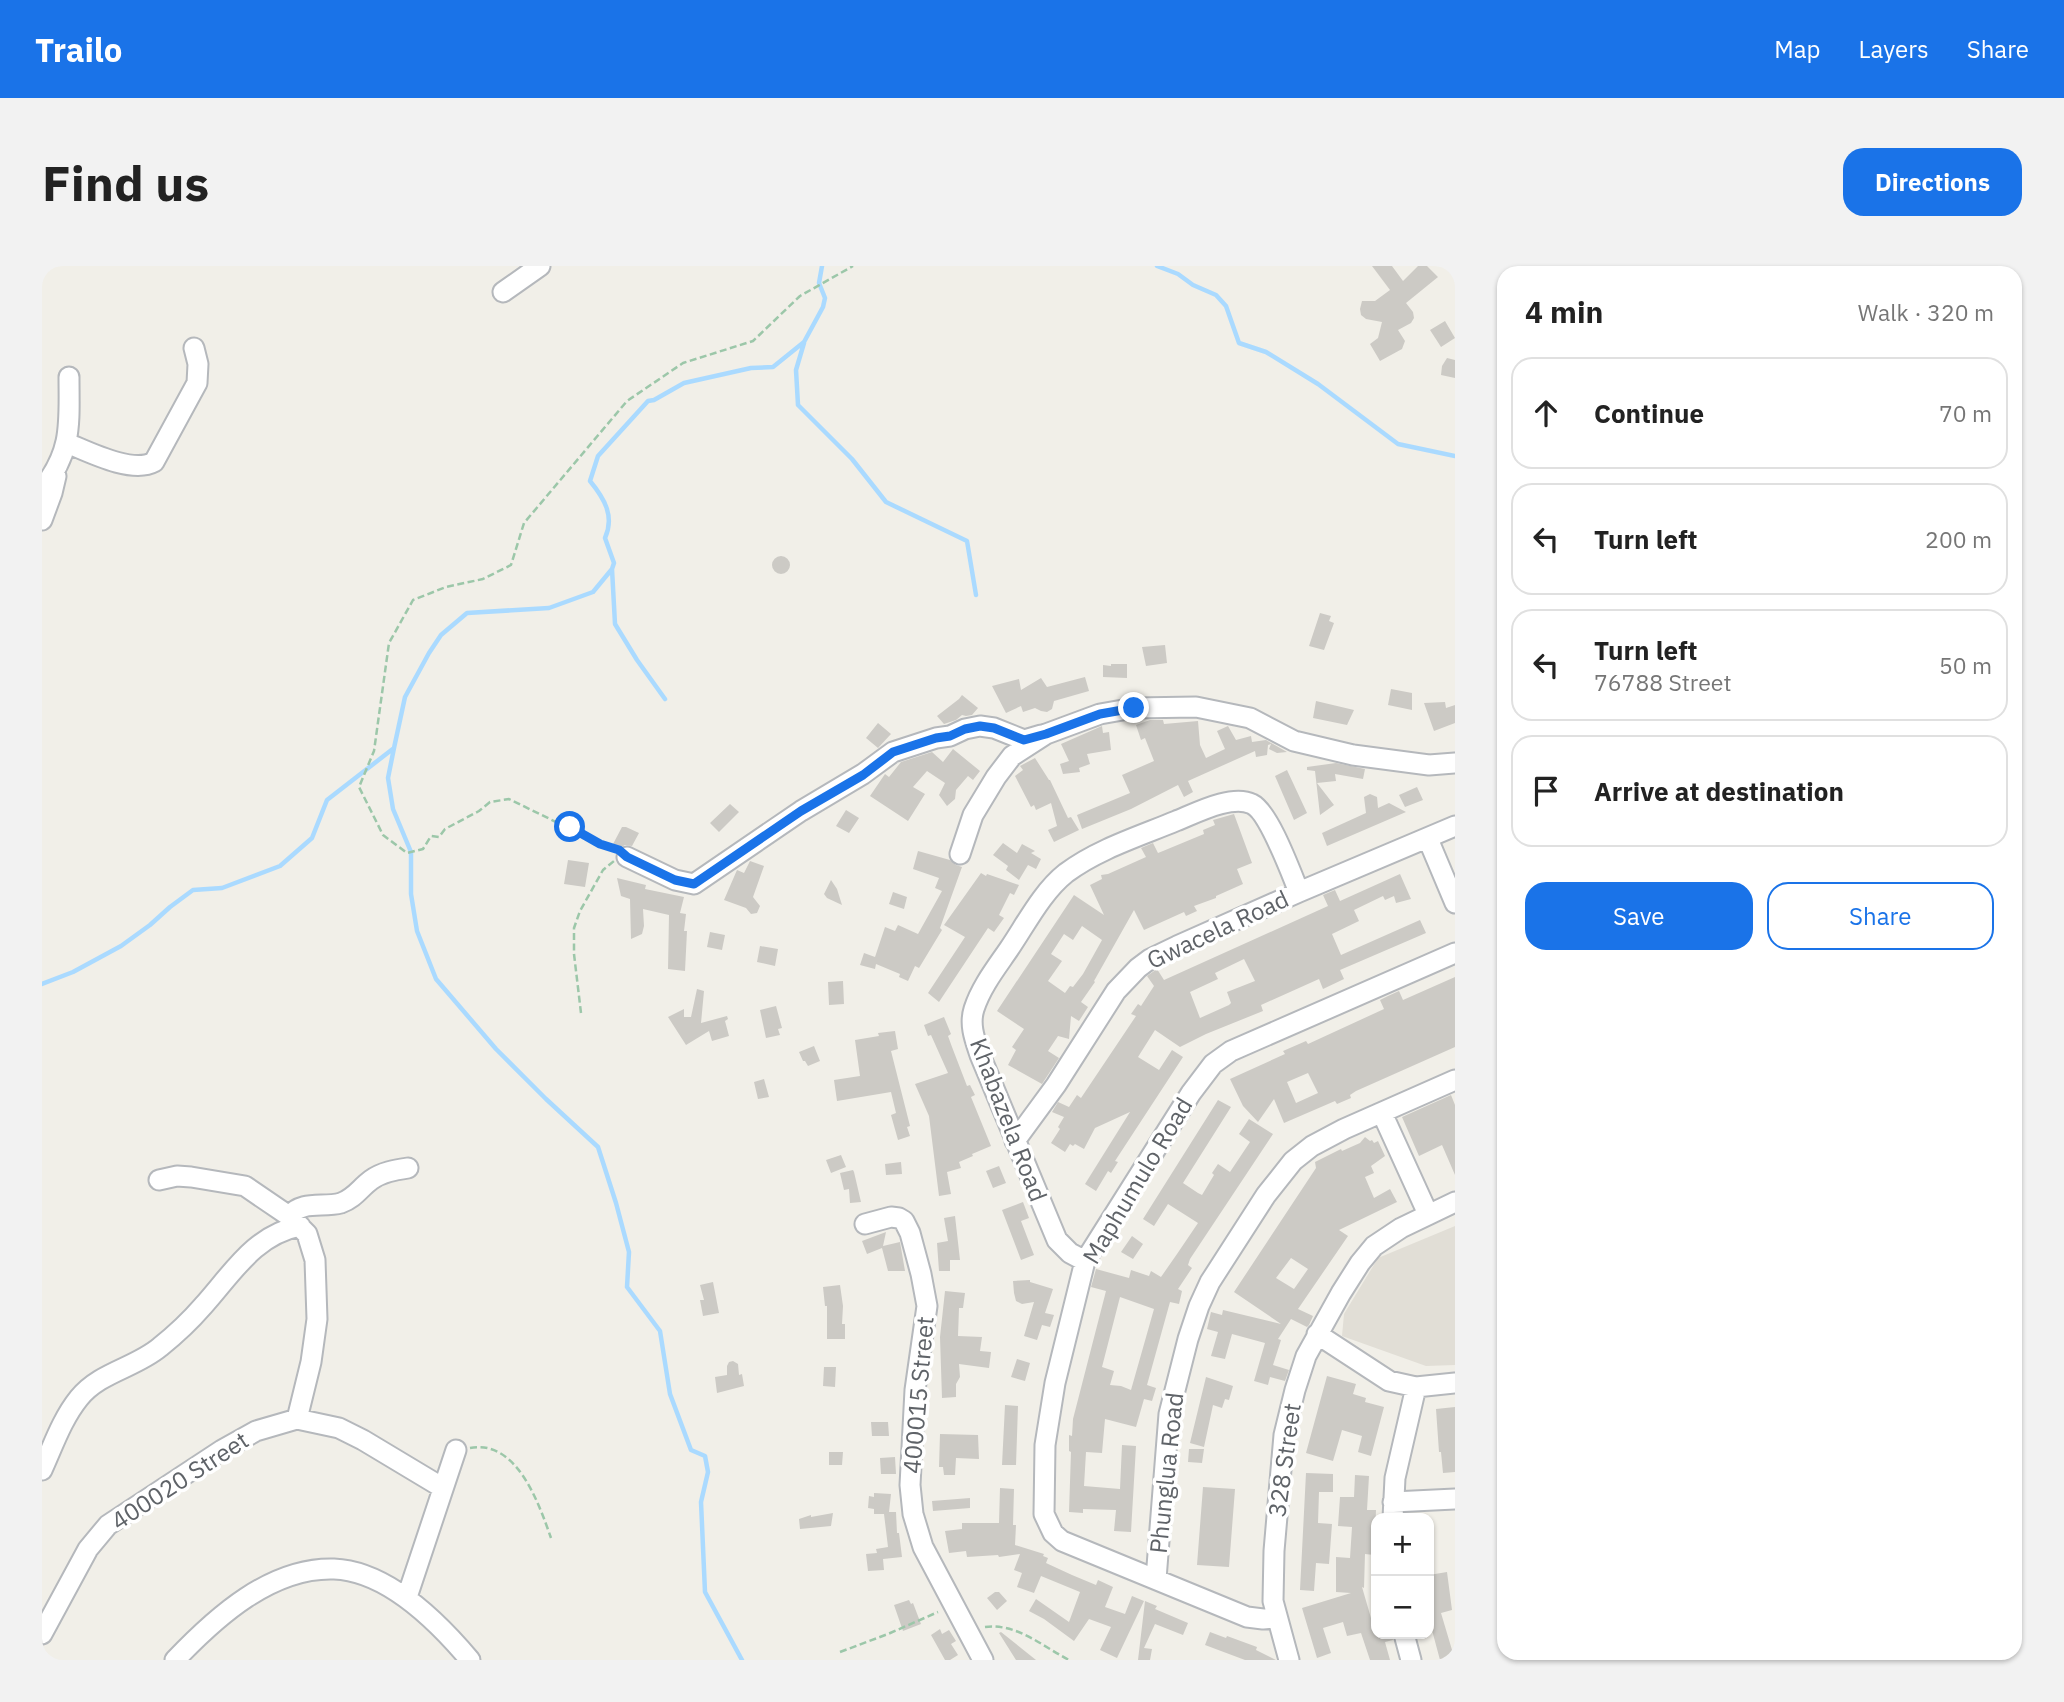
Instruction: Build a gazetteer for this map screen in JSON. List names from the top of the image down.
{
  "streets": {
    "street": [
      "Gwacela Road",
      "Khabazela Road",
      "Maphumulo Road",
      "400015 Street",
      "328 Street",
      "Phunglua Road",
      "400020 Street"
    ]
  },
  "crossings": [
    ["Gwacela Road", "Khabazela Road"],
    ["Khabazela Road", "Maphumulo Road"],
    ["Maphumulo Road", "328 Street"],
    ["Maphumulo Road", "Phunglua Road"]
  ],
  "page": {
    "header": "Trailo",
    "nav": ["Map", "Layers", "Share"],
    "buttons": [
      "Directions",
      ["Save", "Share"]
    ],
    "title": "Find us",
    "heading": ["4 min", "Walk · 320 m"],
    "list": [
      ["Continue", "70 m"],
      ["Turn left", "200 m"],
      ["Turn left", "76788 Street", "50 m"],
      "Arrive at destination"
    ],
    "map_buttons": ["+", "−"]
  }
}
